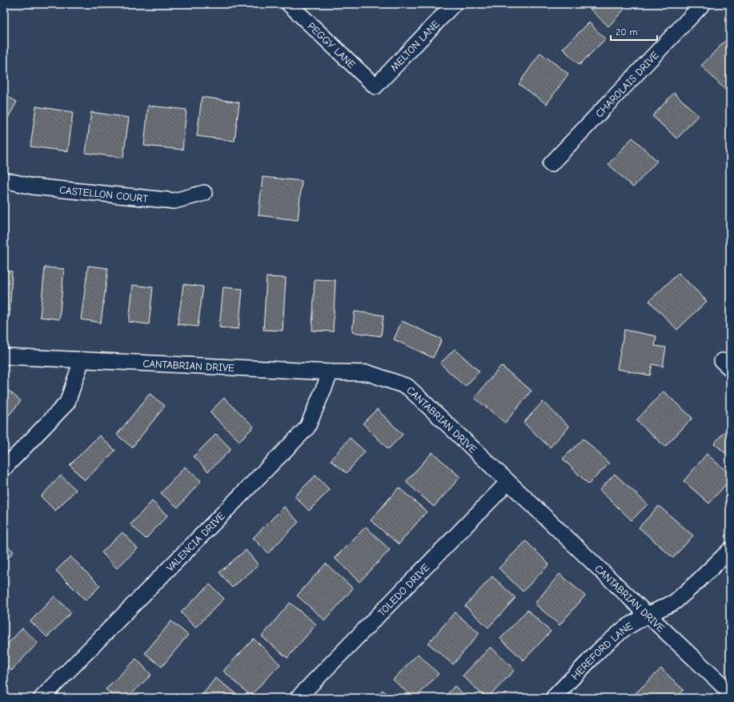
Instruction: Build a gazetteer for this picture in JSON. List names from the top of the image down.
{
  "streets": {
    "street": [
      "PEGGY LANE",
      "MELTON LANE",
      "CHAROLAIS DRIVE",
      "CASTELLON COURT",
      "CANTABRIAN DRIVE",
      "VALENCIA DRIVE",
      "TOLEDO DRIVE",
      "HEREFORD LANE"
    ]
  },
  "crossings": [
    ["PEGGY LANE", "MELTON LANE"],
    ["CANTABRIAN DRIVE", "VALENCIA DRIVE"],
    ["CANTABRIAN DRIVE", "TOLEDO DRIVE"],
    ["CANTABRIAN DRIVE", "HEREFORD LANE"]
  ],
  "scale_bar": "20 m"
}
